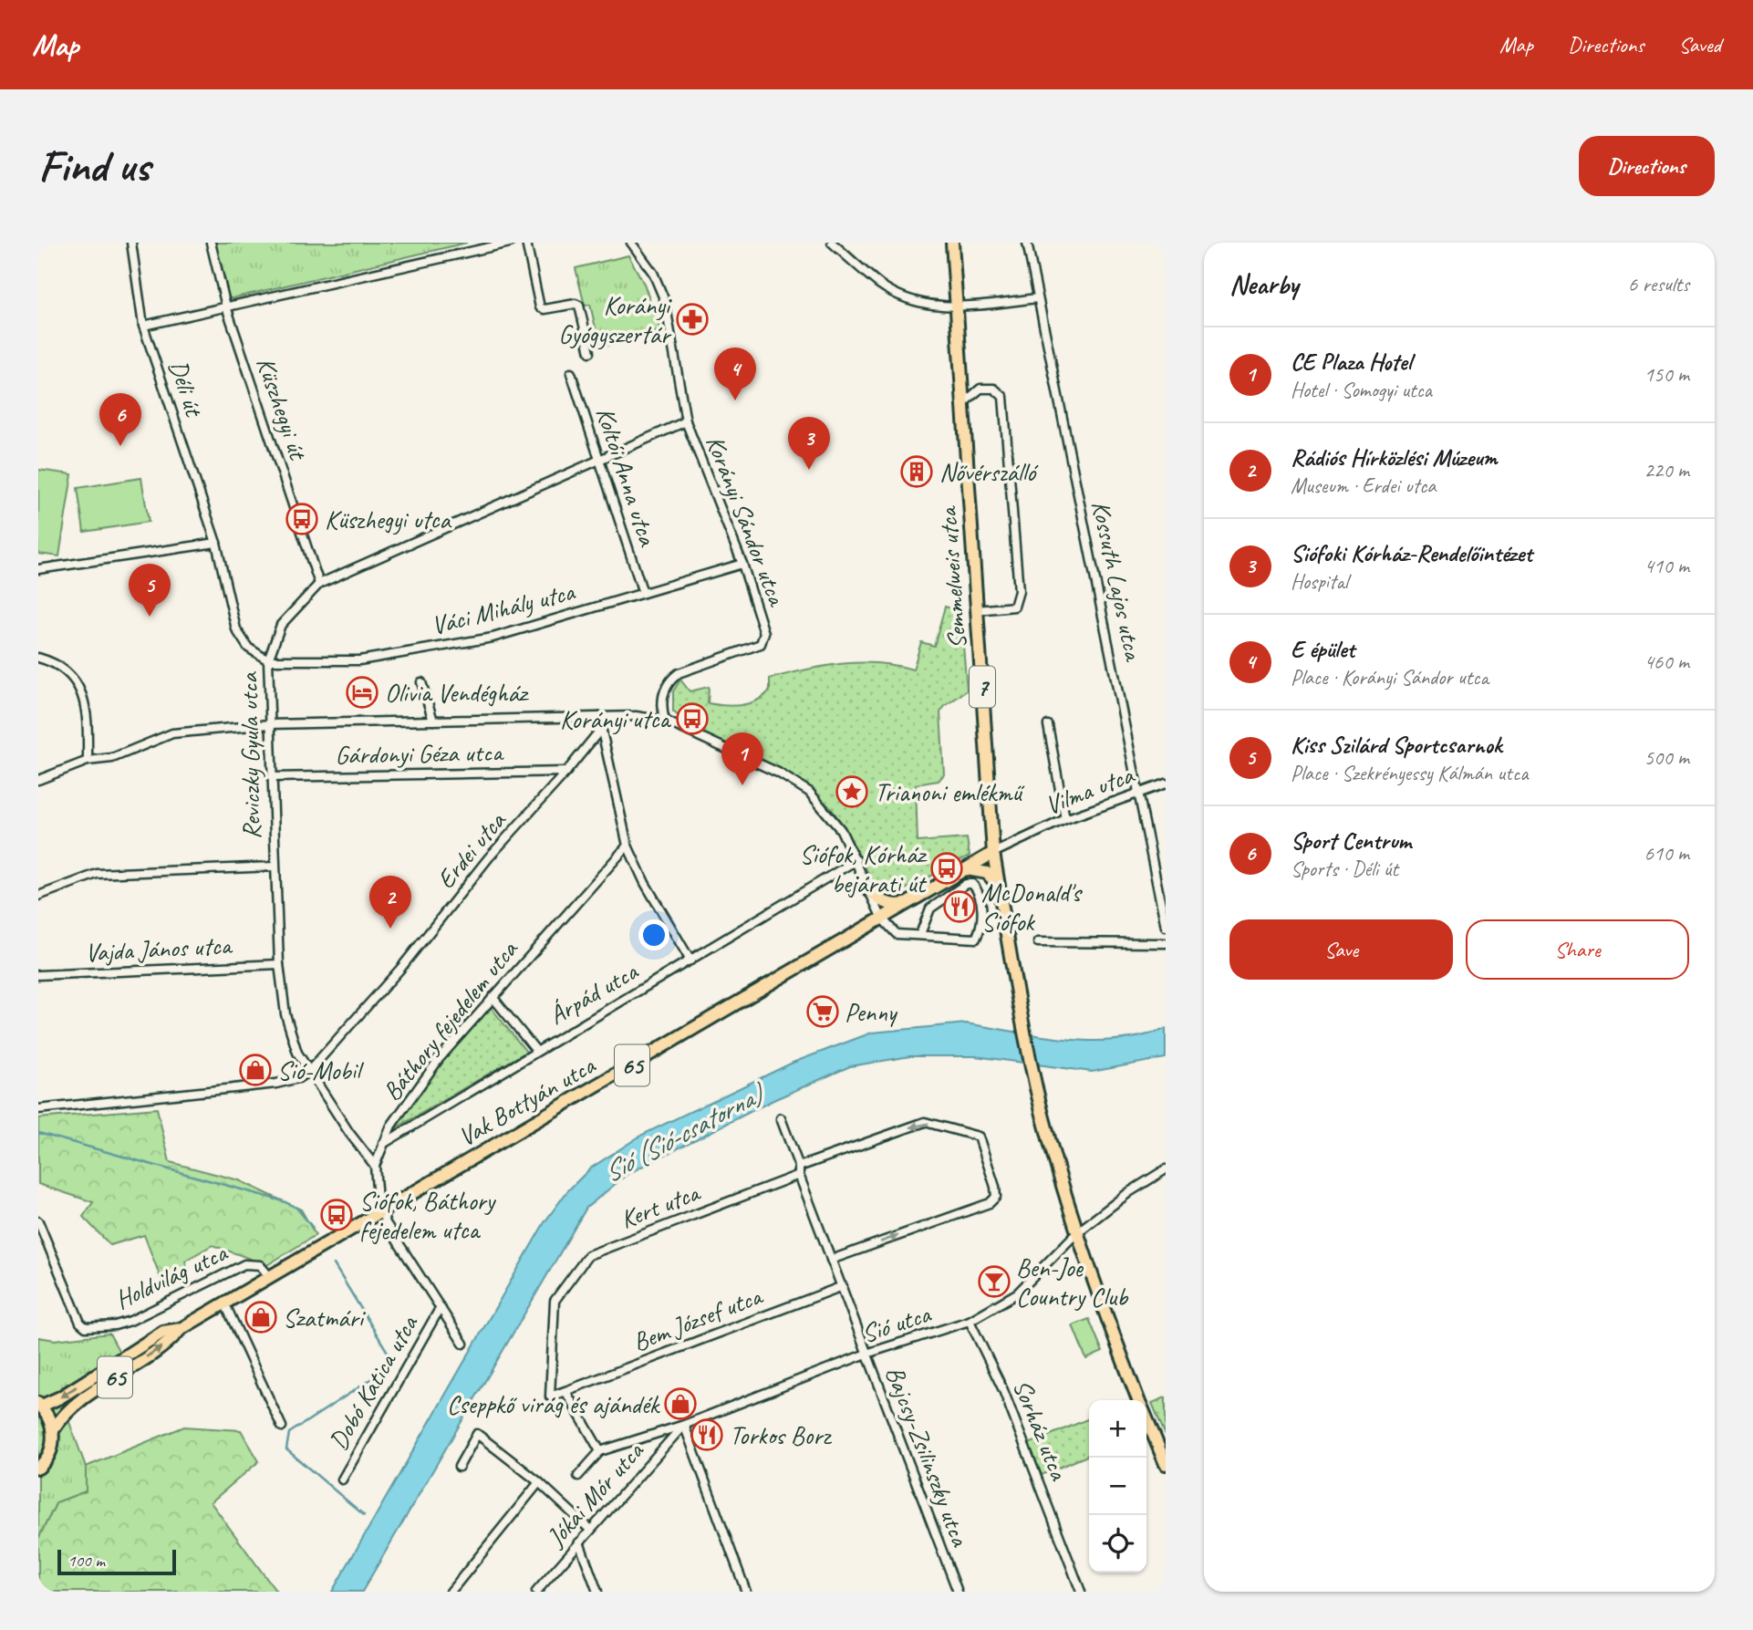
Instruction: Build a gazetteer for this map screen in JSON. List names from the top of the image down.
{
  "streets": {
    "main road": [
      "Semmelweis utca",
      "7",
      "65",
      "Vak Bottyán utca"
    ],
    "street": [
      "Déli út",
      "Küszhegyi út",
      "Koltói Anna utca",
      "Korányi Sándor utca",
      "Kossuth Lajos utca",
      "Váci Mihály utca",
      "Gárdonyi Géza utca",
      "Reviczky Gyula utca",
      "Vilma utca",
      "Erdei utca",
      "Vajda János utca",
      "Árpád utca",
      "Báthory fejedelem utca",
      "Kert utca",
      "Holdvilág utca",
      "Bem József utca",
      "Sió utca",
      "Dobó Katica utca",
      "Sorház utca",
      "Bajcsy-Zsilinszky utca",
      "Jókai Mór utca"
    ]
  },
  "crossings": [
    ["Déli út", "Váci Mihály utca"],
    ["Déli út", "Reviczky Gyula utca"],
    ["Küszhegyi út", "Reviczky Gyula utca"],
    ["Koltói Anna utca", "Váci Mihály utca"],
    ["Koltói Anna utca", "Reviczky Gyula utca"],
    ["Korányi Sándor utca", "Váci Mihály utca"],
    ["Korányi Sándor utca", "Reviczky Gyula utca"],
    ["Semmelweis utca", "7"],
    ["Semmelweis utca", "Vilma utca"],
    ["Semmelweis utca", "Vak Bottyán utca"],
    ["Semmelweis utca", "Sió utca"],
    ["Kossuth Lajos utca", "Vilma utca"],
    ["Váci Mihály utca", "Reviczky Gyula utca"],
    ["7", "Sió utca"],
    ["Gárdonyi Géza utca", "Reviczky Gyula utca"],
    ["Gárdonyi Géza utca", "Erdei utca"],
    ["Reviczky Gyula utca", "Erdei utca"],
    ["Reviczky Gyula utca", "Vajda János utca"],
    ["Reviczky Gyula utca", "Báthory fejedelem utca"],
    ["Vilma utca", "Vak Bottyán utca"],
    ["Árpád utca", "Báthory fejedelem utca"],
    ["Báthory fejedelem utca", "Vak Bottyán utca"],
    ["Báthory fejedelem utca", "Dobó Katica utca"],
    ["65", "Vak Bottyán utca"],
    ["Vak Bottyán utca", "Holdvilág utca"],
    ["Kert utca", "Bem József utca"],
    ["Kert utca", "Bajcsy-Zsilinszky utca"],
    ["Bem József utca", "Bajcsy-Zsilinszky utca"],
    ["Sió utca", "Sorház utca"],
    ["Sió utca", "Bajcsy-Zsilinszky utca"],
    ["Sió utca", "Jókai Mór utca"]
  ],
  "water": ["Sió (Sió-csatorna)"],
  "places": {
    "pharmacy": ["Korányi Gyógyszertár"],
    "building": ["Nővérszálló"],
    "bus stop": [
      "Küszhegyi utca",
      "Korányi utca",
      "Siófok, Kórház bejárati út",
      "Siófok, Báthory fejedelem utca"
    ],
    "hotel": ["Olivia Vendégház"],
    "place": ["Trianoni emlékmű"],
    "restaurant": ["McDonald's Siófok", "Torkos Borz"],
    "supermarket": ["Penny"],
    "shop": ["Sió-Mobil", "Szatmári", "Cseppkő virág és ajándék"],
    "bar": ["Ben-Joe Country Club"]
  },
  "scale_bar": "100 m",
  "page": {
    "header": "Map",
    "nav": ["Map", "Directions", "Saved"],
    "buttons": [
      "Directions",
      ["Save", "Share"]
    ],
    "title": "Find us",
    "heading": ["Nearby", "6 results"],
    "list": [
      {
        "mark": "1",
        "name": "CE Plaza Hotel",
        "note": "Hotel · Somogyi utca",
        "value": "150 m"
      },
      {
        "mark": "2",
        "name": "Rádiós Hírközlési Múzeum",
        "note": "Museum · Erdei utca",
        "value": "220 m"
      },
      {
        "mark": "3",
        "name": "Siófoki Kórház-Rendelőintézet",
        "note": "Hospital",
        "value": "410 m"
      },
      {
        "mark": "4",
        "name": "E épület",
        "note": "Place · Korányi Sándor utca",
        "value": "460 m"
      },
      {
        "mark": "5",
        "name": "Kiss Szilárd Sportcsarnok",
        "note": "Place · Szekrényessy Kálmán utca",
        "value": "500 m"
      },
      {
        "mark": "6",
        "name": "Sport Centrum",
        "note": "Sports · Déli út",
        "value": "610 m"
      }
    ],
    "pins": [
      "4",
      "6",
      "3",
      "5",
      "1",
      "2"
    ],
    "map_buttons": ["+", "−"],
    "scale": "100 m"
  }
}
